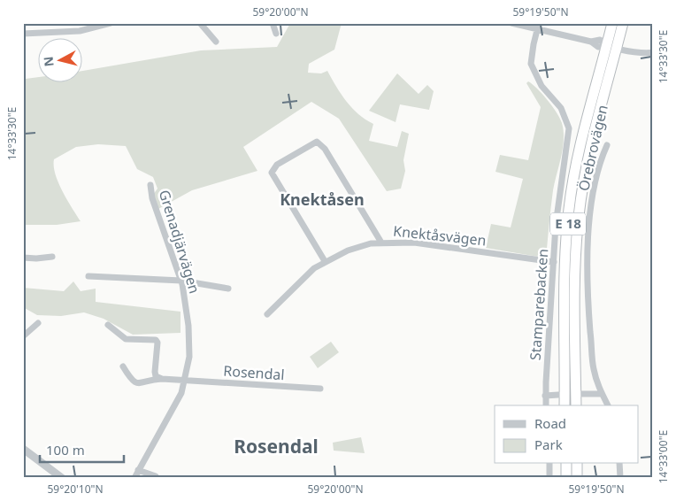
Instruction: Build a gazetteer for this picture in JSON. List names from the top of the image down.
{
  "streets": {
    "highway": ["Örebrovägen", "E 18"],
    "street": [
      "Knektåsvägen",
      "Grenadjärvägen",
      "Stamparebacken",
      "Rosendal"
    ]
  },
  "crossings": [
    ["Knektåsvägen", "Stamparebacken"],
    ["Grenadjärvägen", "Rosendal"]
  ],
  "districts": ["Knektåsen", "Rosendal"],
  "legend": ["Road", "Park"],
  "scale_bar": "100 m",
  "north": "left",
  "coordinates": [
    "59°20'00\"N",
    "59°19'50\"N",
    "14°33'30\"E",
    "14°33'00\"E",
    "59°20'10\"N"
  ]
}
